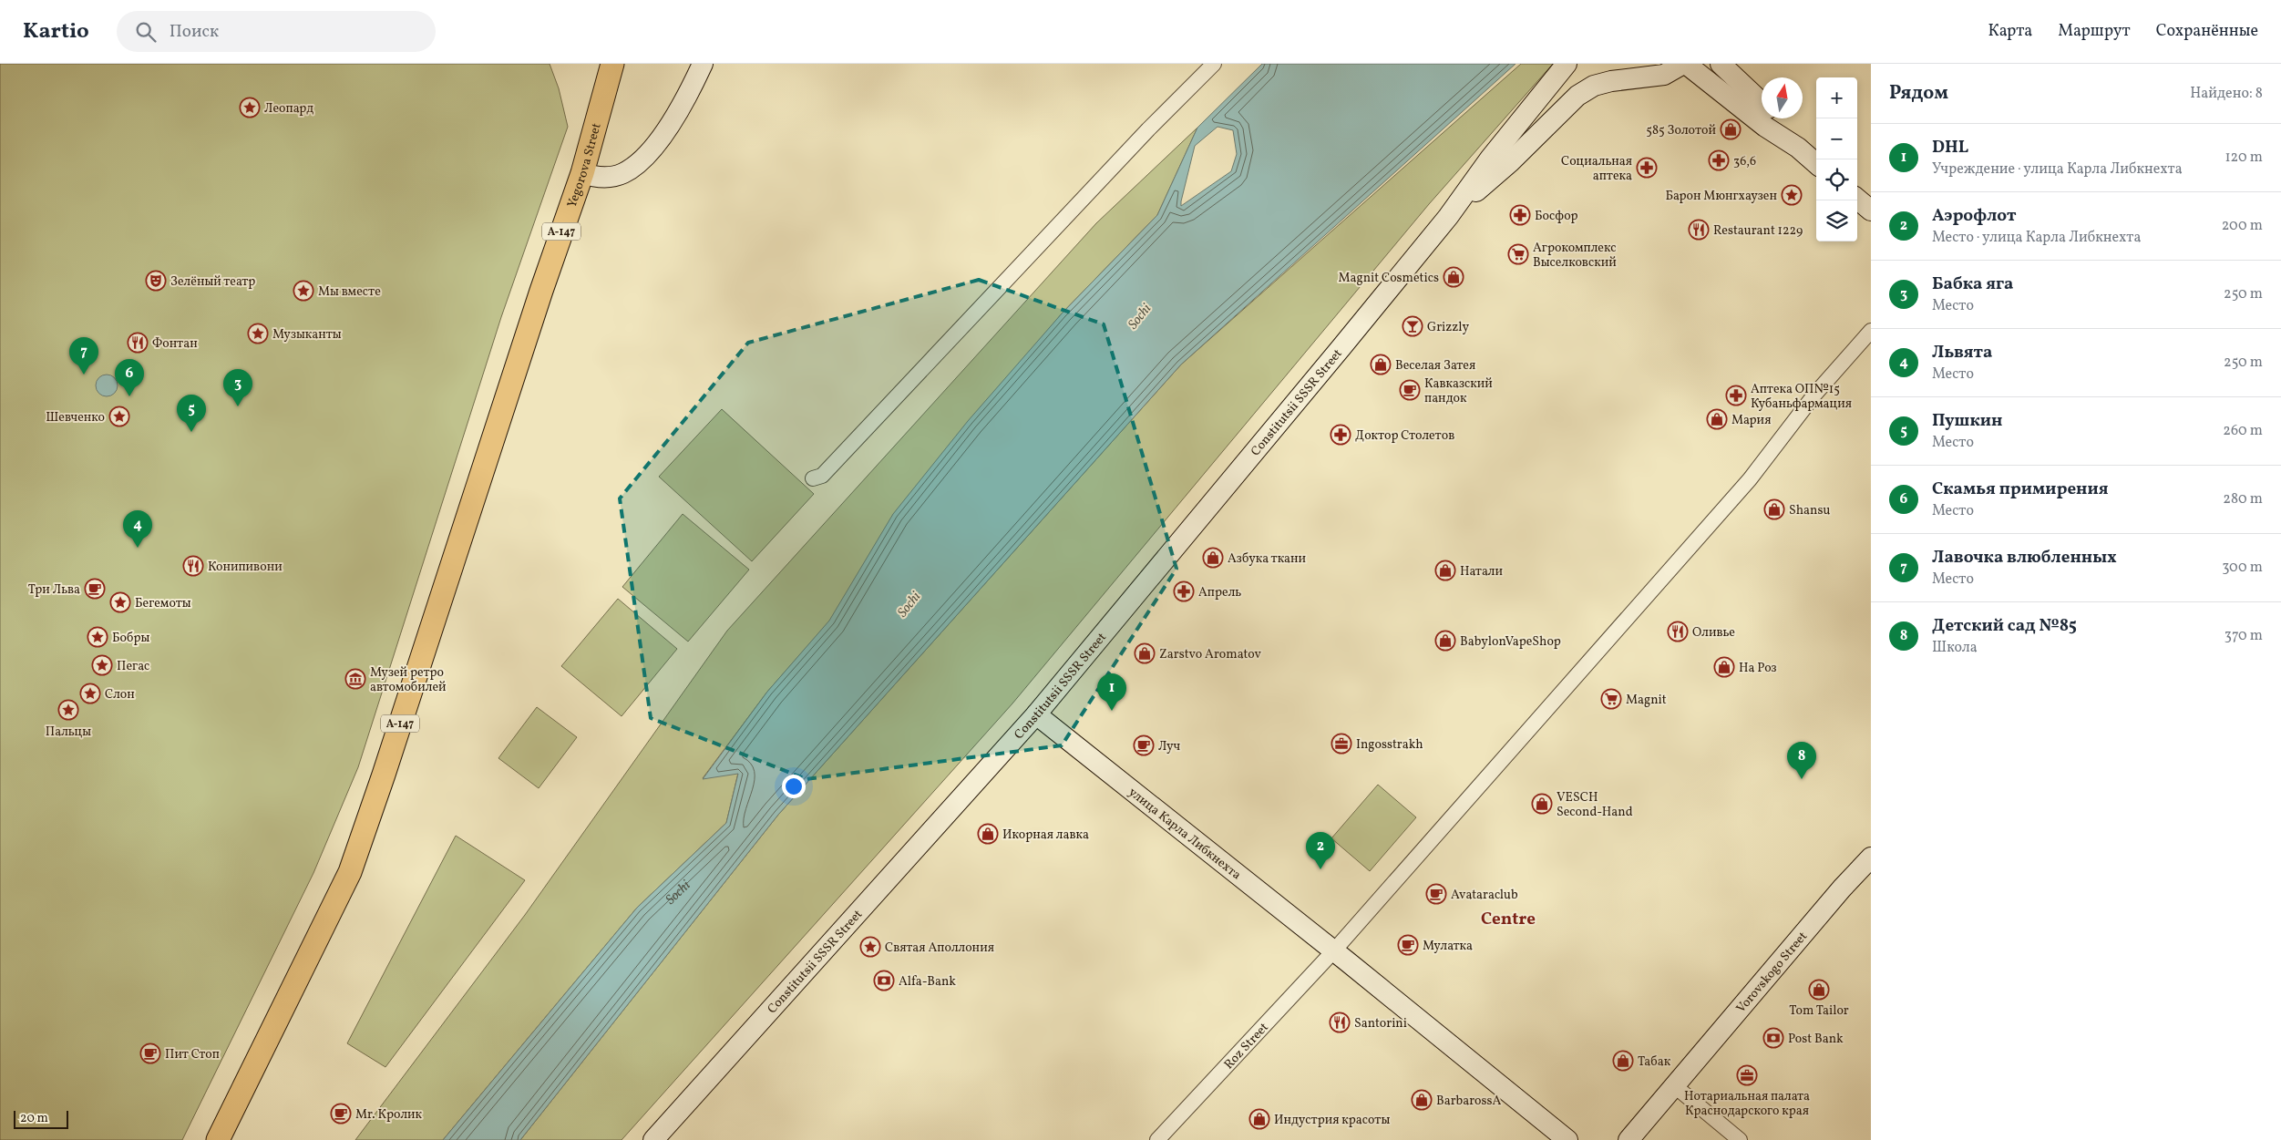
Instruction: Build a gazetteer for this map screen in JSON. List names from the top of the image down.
{
  "streets": {
    "main road": [
      "Yegorova Street",
      "А-147",
      "Constitutsii SSSR Street",
      "улица Карла Либкнехта",
      "Vorovskogo Street"
    ],
    "street": ["Roz Street"]
  },
  "crossings": [
    ["Constitutsii SSSR Street", "улица Карла Либкнехта"],
    ["улица Карла Либкнехта", "Roz Street"]
  ],
  "districts": ["Centre"],
  "water": ["Sochi"],
  "places": {
    "place": [
      "Леопард",
      "Барон Мюнгхаузен",
      "Мы вместе",
      "Музыканты",
      "Шевченко",
      "Бегемоты",
      "Бобры",
      "Пегас",
      "Слон",
      "Пальцы",
      "Святая Аполлония"
    ],
    "shop": [
      "585 Золотой",
      "Magnit Cosmetics",
      "Веселая Затея",
      "Мария",
      "Shansu",
      "Азбука ткани",
      "Натали",
      "BabylonVapeShop",
      "Zarstvo Aromatov",
      "На Роз",
      "VESCH Second-Hand",
      "Икорная лавка",
      "Tom Tailor",
      "Табак",
      "BarbarossA",
      "Индустрия красоты"
    ],
    "pharmacy": [
      "36,6",
      "Социальная аптека",
      "Босфор",
      "Аптека ОП№15 Кубаньфармация",
      "Доктор Столетов",
      "Апрель"
    ],
    "restaurant": [
      "Restaurant 1229",
      "Фонтан",
      "Конипивони",
      "Оливье",
      "Santorini"
    ],
    "supermarket": ["Агрокомплекс Выселковский", "Magnit"],
    "theatre": ["Зелёный театр"],
    "bar": ["Grizzly"],
    "cafe": [
      "Кавказский пандок",
      "Три Льва",
      "Луч",
      "Avataraclub",
      "Мулатка",
      "Пит Стоп",
      "Mr. Кролик"
    ],
    "museum": ["Музей ретро автомобилей"],
    "office": ["Ingosstrakh", "Нотариальная палата Краснодарского края"],
    "bank": ["Alfa-Bank", "Post Bank"]
  },
  "scale_bar": "20 m",
  "north": "top",
  "page": {
    "header": "Kartio",
    "search": "Поиск",
    "nav": ["Карта", "Маршрут", "Сохранённые"],
    "heading": ["Рядом", "Найдено: 8"],
    "map_buttons": ["+", "−"],
    "list": [
      {
        "mark": "1",
        "name": "DHL",
        "note": "Учреждение · улица Карла Либкнехта",
        "value": "120 m"
      },
      {
        "mark": "2",
        "name": "Аэрофлот",
        "note": "Место · улица Карла Либкнехта",
        "value": "200 m"
      },
      {
        "mark": "3",
        "name": "Бабка яга",
        "note": "Место",
        "value": "250 m"
      },
      {
        "mark": "4",
        "name": "Львята",
        "note": "Место",
        "value": "250 m"
      },
      {
        "mark": "5",
        "name": "Пушкин",
        "note": "Место",
        "value": "260 m"
      },
      {
        "mark": "6",
        "name": "Скамья примирения",
        "note": "Место",
        "value": "280 m"
      },
      {
        "mark": "7",
        "name": "Лавочка влюбленных",
        "note": "Место",
        "value": "300 m"
      },
      {
        "mark": "8",
        "name": "Детский сад №85",
        "note": "Школа",
        "value": "370 m"
      }
    ],
    "pins": [
      "7",
      "6",
      "3",
      "5",
      "4",
      "1",
      "8",
      "2"
    ],
    "scale": "20 m"
  }
}
